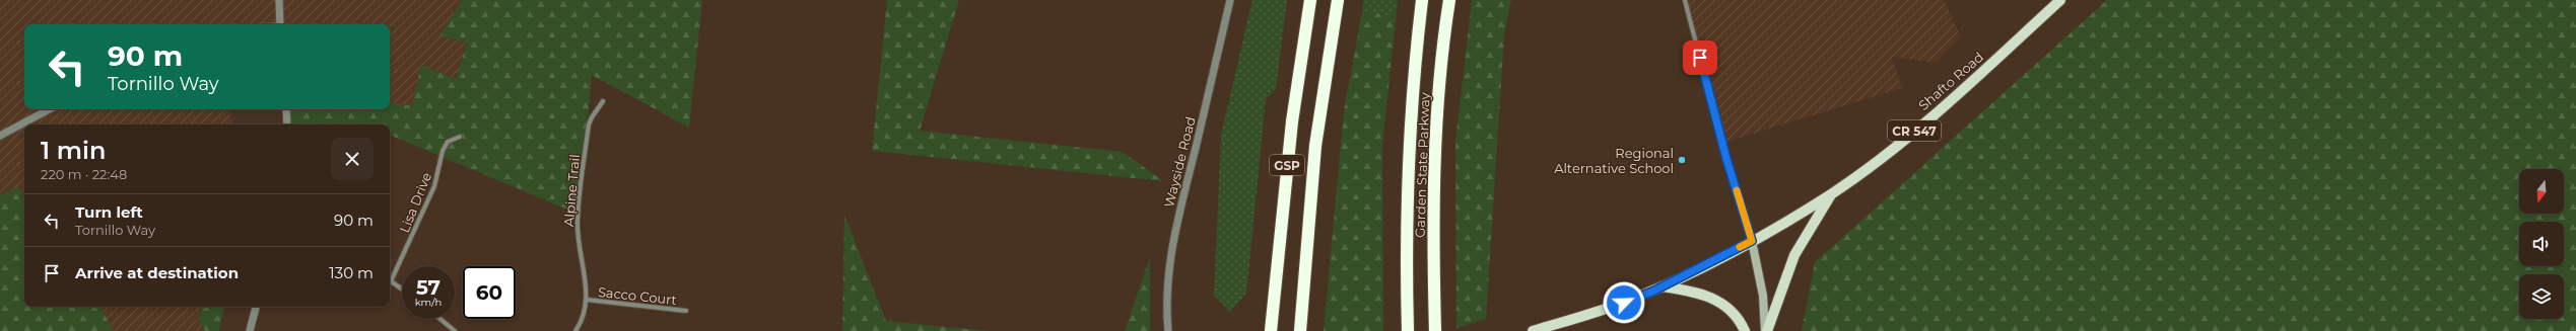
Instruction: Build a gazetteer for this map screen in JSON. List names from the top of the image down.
{
  "streets": {
    "highway": ["GSP", "Garden State Parkway"],
    "main road": ["Shafto Road", "CR 547"],
    "street": [
      "Wayside Road",
      "Alpine Trail",
      "Lisa Drive",
      "Sacco Court"
    ]
  },
  "crossings": [
    ["Shafto Road", "CR 547"],
    ["Alpine Trail", "Sacco Court"]
  ],
  "places": ["Regional Alternative School"],
  "north": "bottom",
  "page": {
    "turn": ["90 m", "Tornillo Way"],
    "heading": ["1 min", "220 m · 22:48"],
    "list": [
      {
        "name": "Turn left",
        "note": "Tornillo Way",
        "value": "90 m"
      },
      {
        "name": "Arrive at destination",
        "value": "130 m"
      }
    ],
    "speed": "57 km/h",
    "limit": "60"
  }
}
